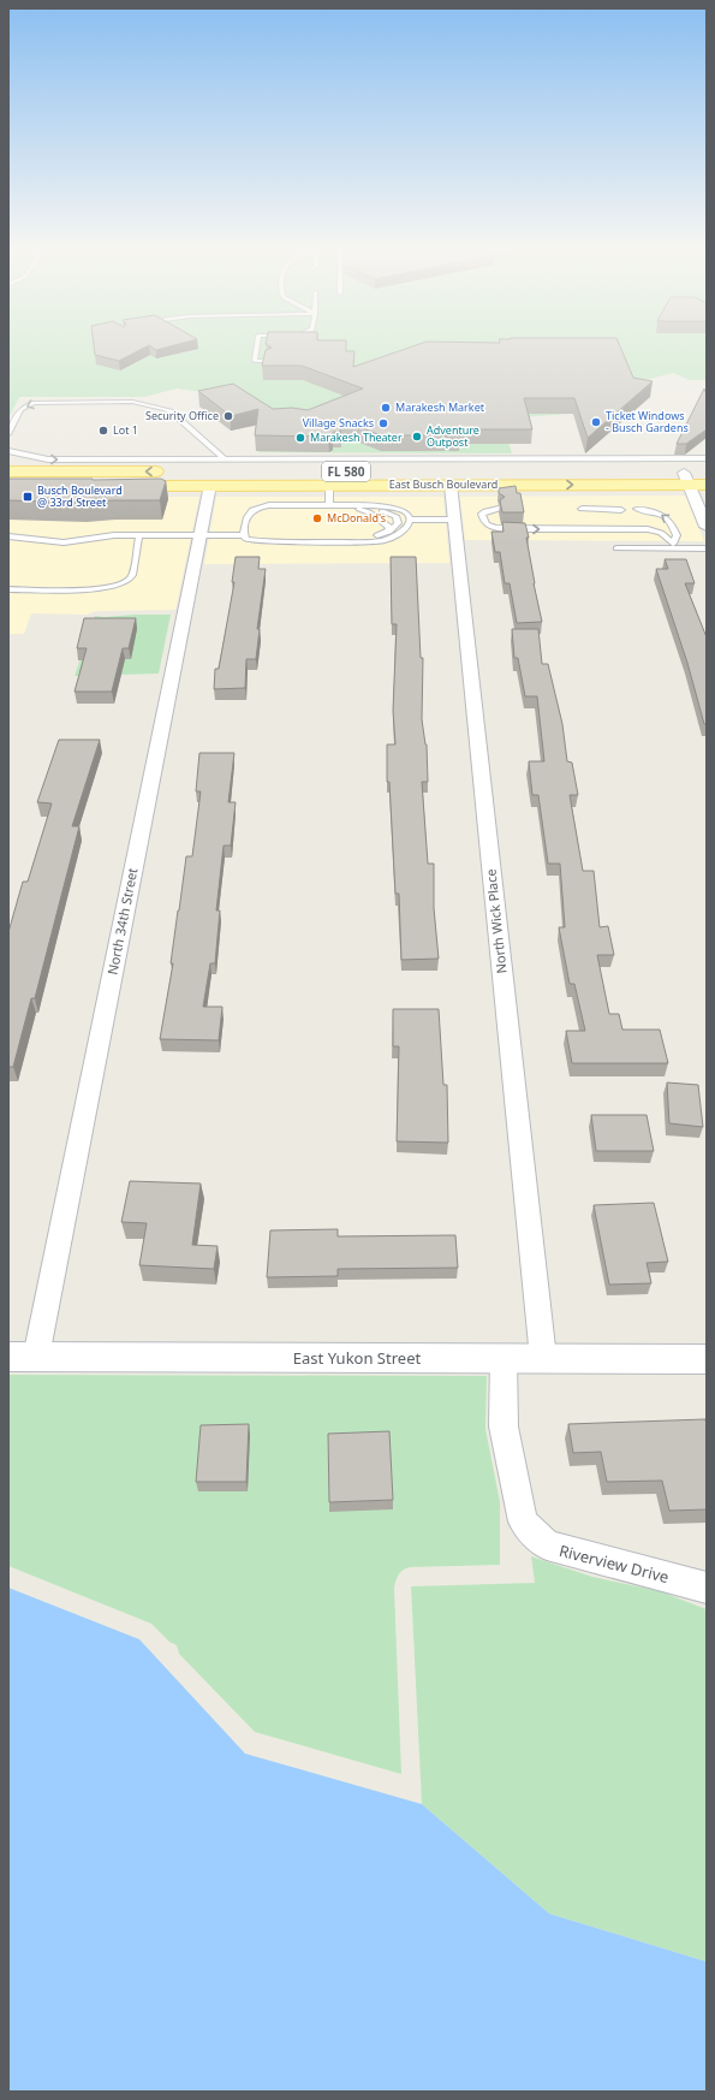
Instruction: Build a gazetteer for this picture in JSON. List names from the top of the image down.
{
  "streets": {
    "main road": ["FL 580", "East Busch Boulevard"],
    "street": [
      "North 34th Street",
      "North Wick Place",
      "East Yukon Street",
      "Riverview Drive"
    ]
  },
  "crossings": [
    ["East Busch Boulevard", "North 34th Street"],
    ["East Busch Boulevard", "North Wick Place"],
    ["North 34th Street", "East Yukon Street"],
    ["North Wick Place", "East Yukon Street"],
    ["East Yukon Street", "Riverview Drive"]
  ],
  "places": {
    "other": [
      "Marakesh Market",
      "Security Office",
      "Ticket Windows - Busch Gardens",
      "Village Snacks",
      "Lot 1",
      "Adventure Outpost",
      "Marakesh Theater",
      "McDonald's"
    ],
    "transit": ["Busch Boulevard @ 33rd Street"]
  }
}
